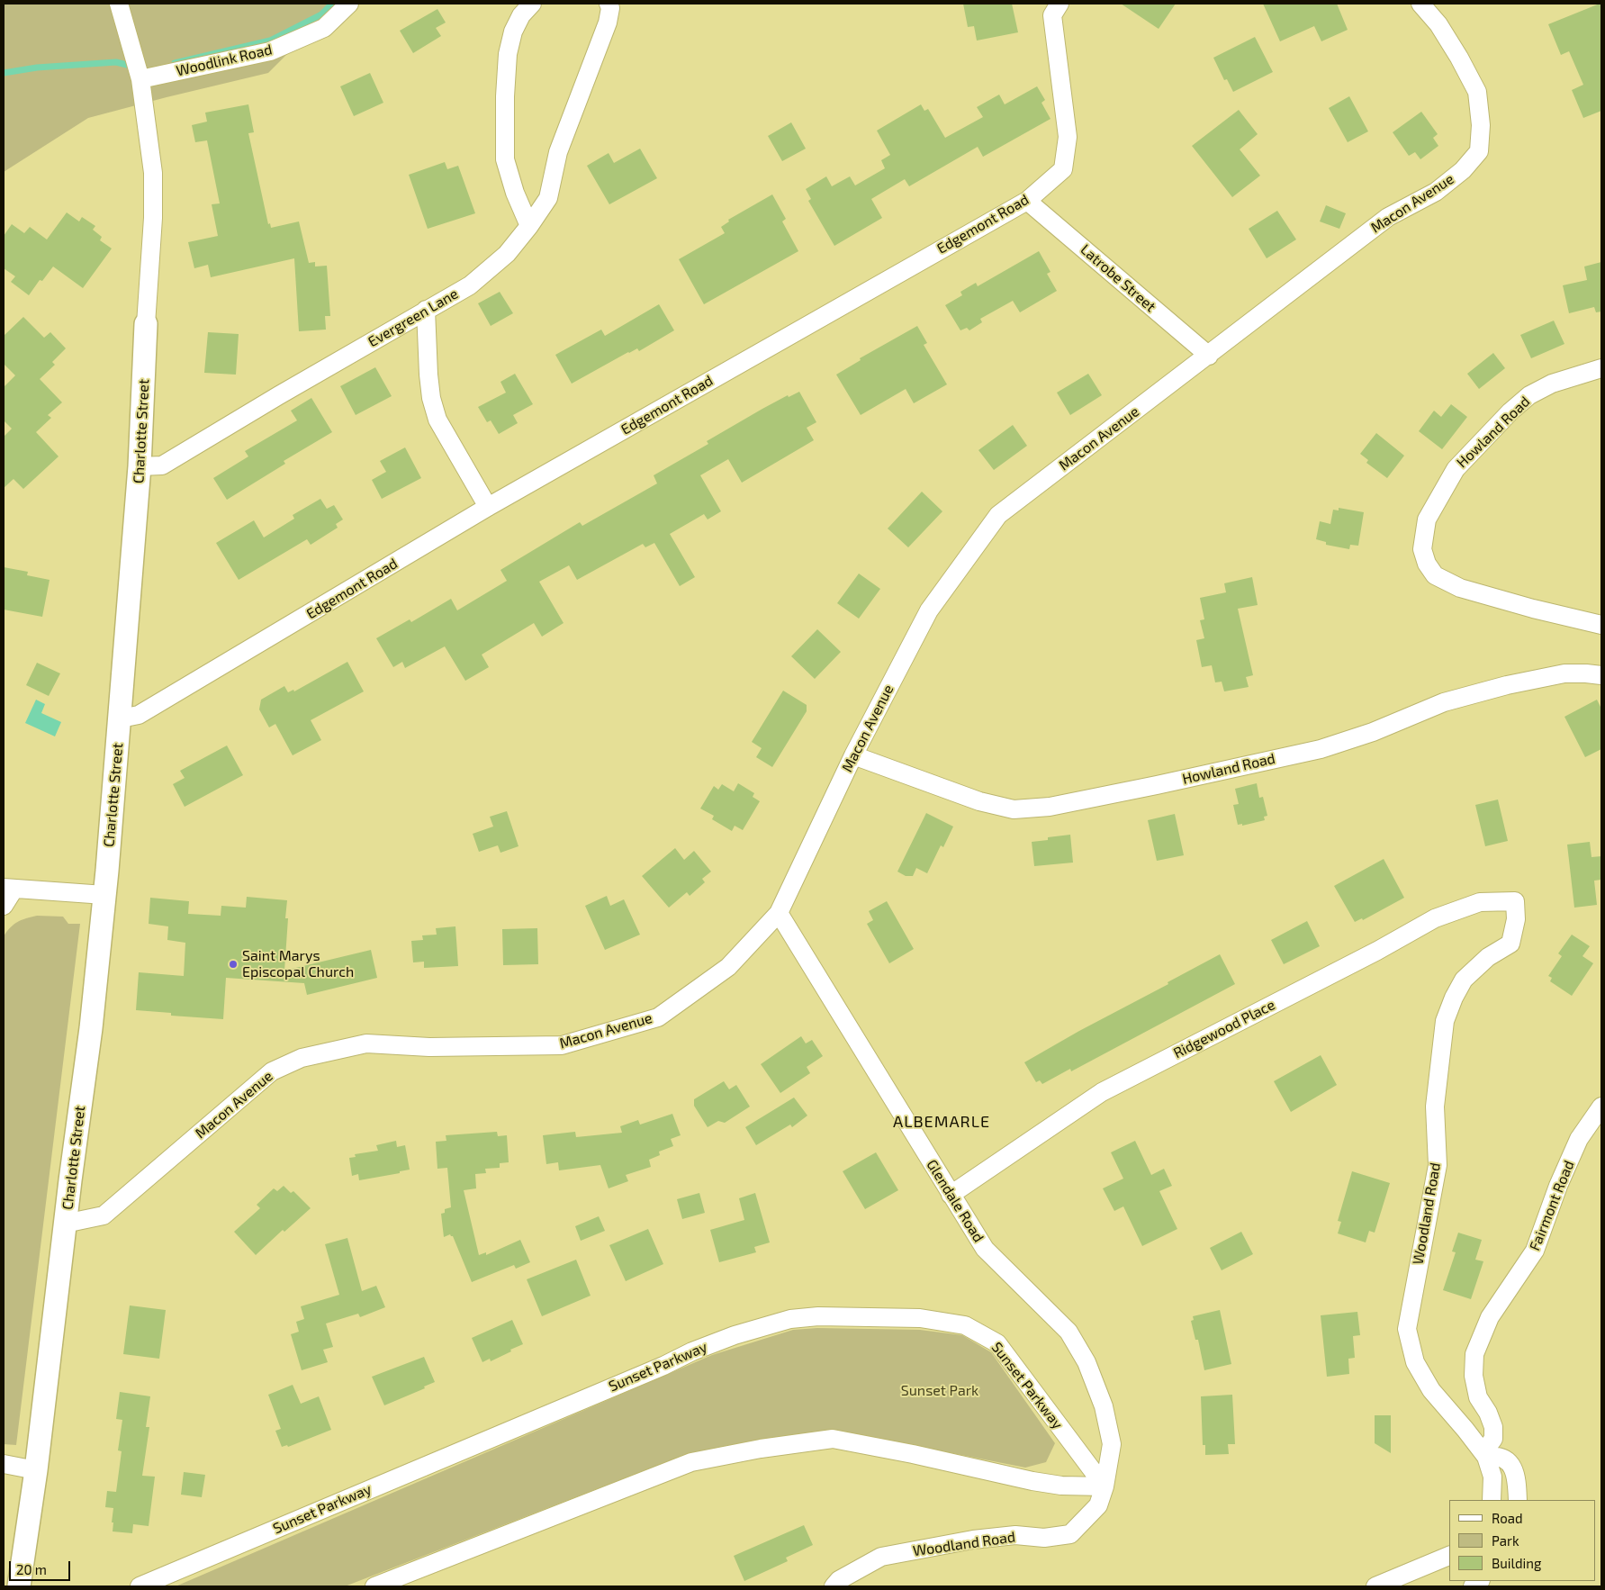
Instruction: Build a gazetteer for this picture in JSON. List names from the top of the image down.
{
  "streets": {
    "street": [
      "Woodlink Road",
      "Macon Avenue",
      "Edgemont Road",
      "Latrobe Street",
      "Evergreen Lane",
      "Charlotte Street",
      "Howland Road",
      "Ridgewood Place",
      "Glendale Road",
      "Fairmont Road",
      "Woodland Road",
      "Sunset Parkway"
    ]
  },
  "crossings": [
    ["Woodlink Road", "Charlotte Street"],
    ["Macon Avenue", "Latrobe Street"],
    ["Macon Avenue", "Charlotte Street"],
    ["Macon Avenue", "Howland Road"],
    ["Macon Avenue", "Glendale Road"],
    ["Edgemont Road", "Latrobe Street"],
    ["Edgemont Road", "Charlotte Street"],
    ["Evergreen Lane", "Charlotte Street"],
    ["Ridgewood Place", "Glendale Road"],
    ["Ridgewood Place", "Woodland Road"],
    ["Glendale Road", "Woodland Road"],
    ["Glendale Road", "Sunset Parkway"],
    ["Fairmont Road", "Woodland Road"],
    ["Woodland Road", "Sunset Parkway"]
  ],
  "districts": ["ALBEMARLE"],
  "parks": ["Sunset Park"],
  "places": ["Saint Marys Episcopal Church"],
  "legend": ["Road", "Park", "Building"],
  "scale_bar": "20 m"
}
